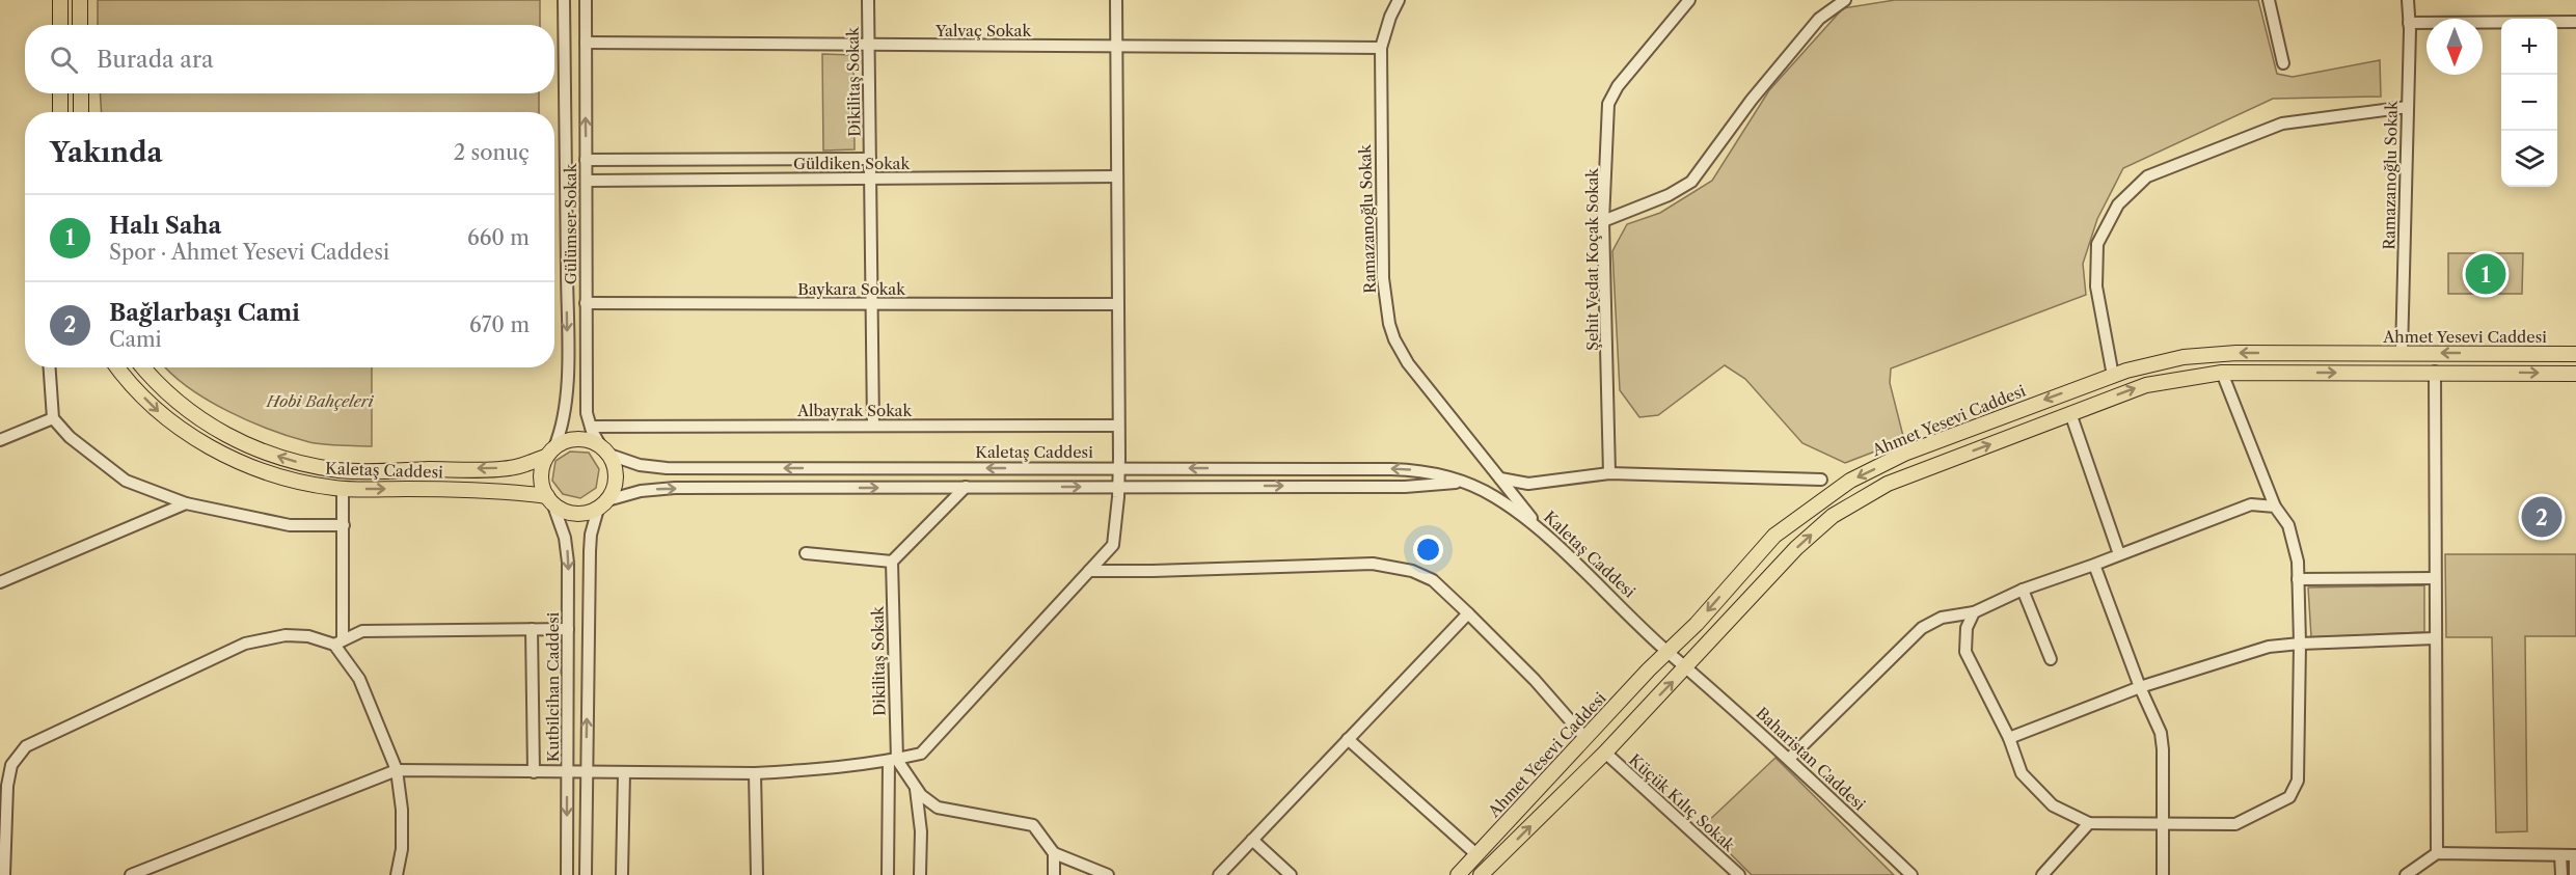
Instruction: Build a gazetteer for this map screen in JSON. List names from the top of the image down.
{
  "streets": {
    "main road": ["Ahmet Yesevi Caddesi", "Kaletaş Caddesi"],
    "street": [
      "Yalvaç Sokak",
      "Dikilitaş Sokak",
      "Güldiken Sokak",
      "Ramazanoğlu Sokak",
      "Gülümser Sokak",
      "Şehit Vedat Koçak Sokak",
      "Baykara Sokak",
      "Albayrak Sokak",
      "Kutbilcihan Caddesi",
      "Baharistan Caddesi",
      "Küçük Kılıç Sokak"
    ]
  },
  "crossings": [
    ["Yalvaç Sokak", "Dikilitaş Sokak"],
    ["Yalvaç Sokak", "Ramazanoğlu Sokak"],
    ["Yalvaç Sokak", "Gülümser Sokak"],
    ["Dikilitaş Sokak", "Güldiken Sokak"],
    ["Dikilitaş Sokak", "Baykara Sokak"],
    ["Dikilitaş Sokak", "Albayrak Sokak"],
    ["Güldiken Sokak", "Gülümser Sokak"],
    ["Ramazanoğlu Sokak", "Ahmet Yesevi Caddesi"],
    ["Ramazanoğlu Sokak", "Kaletaş Caddesi"],
    ["Gülümser Sokak", "Baykara Sokak"],
    ["Gülümser Sokak", "Albayrak Sokak"],
    ["Gülümser Sokak", "Kaletaş Caddesi"],
    ["Gülümser Sokak", "Kutbilcihan Caddesi"],
    ["Ahmet Yesevi Caddesi", "Kaletaş Caddesi"],
    ["Kaletaş Caddesi", "Kutbilcihan Caddesi"],
    ["Kaletaş Caddesi", "Baharistan Caddesi"]
  ],
  "parks": ["Hobi Bahçeleri"],
  "north": "bottom",
  "page": {
    "map_buttons": ["+", "−"],
    "search": "Burada ara",
    "heading": ["Yakında", "2 sonuç"],
    "list": [
      {
        "mark": "1",
        "name": "Halı Saha",
        "note": "Spor · Ahmet Yesevi Caddesi",
        "value": "660 m"
      },
      {
        "mark": "2",
        "name": "Bağlarbaşı Cami",
        "note": "Cami",
        "value": "670 m"
      }
    ],
    "pins": ["1", "2"]
  }
}
